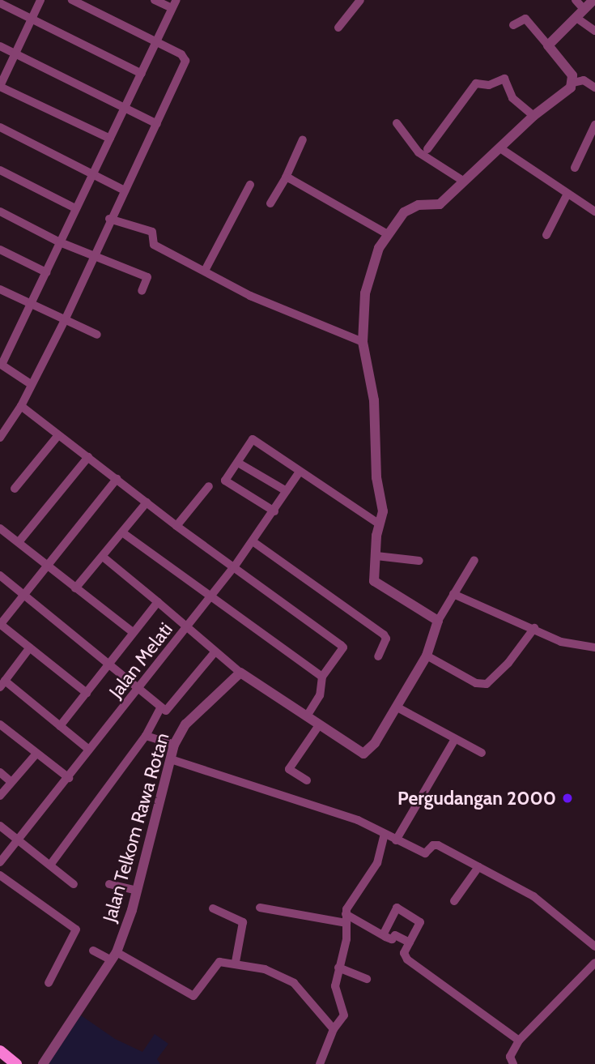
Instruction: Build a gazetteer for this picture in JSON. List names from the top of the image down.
{
  "streets": {
    "street": ["Jalan Melati", "Jalan Telkom Rawa Rotan"]
  },
  "places": ["Pergudangan 2000"]
}
